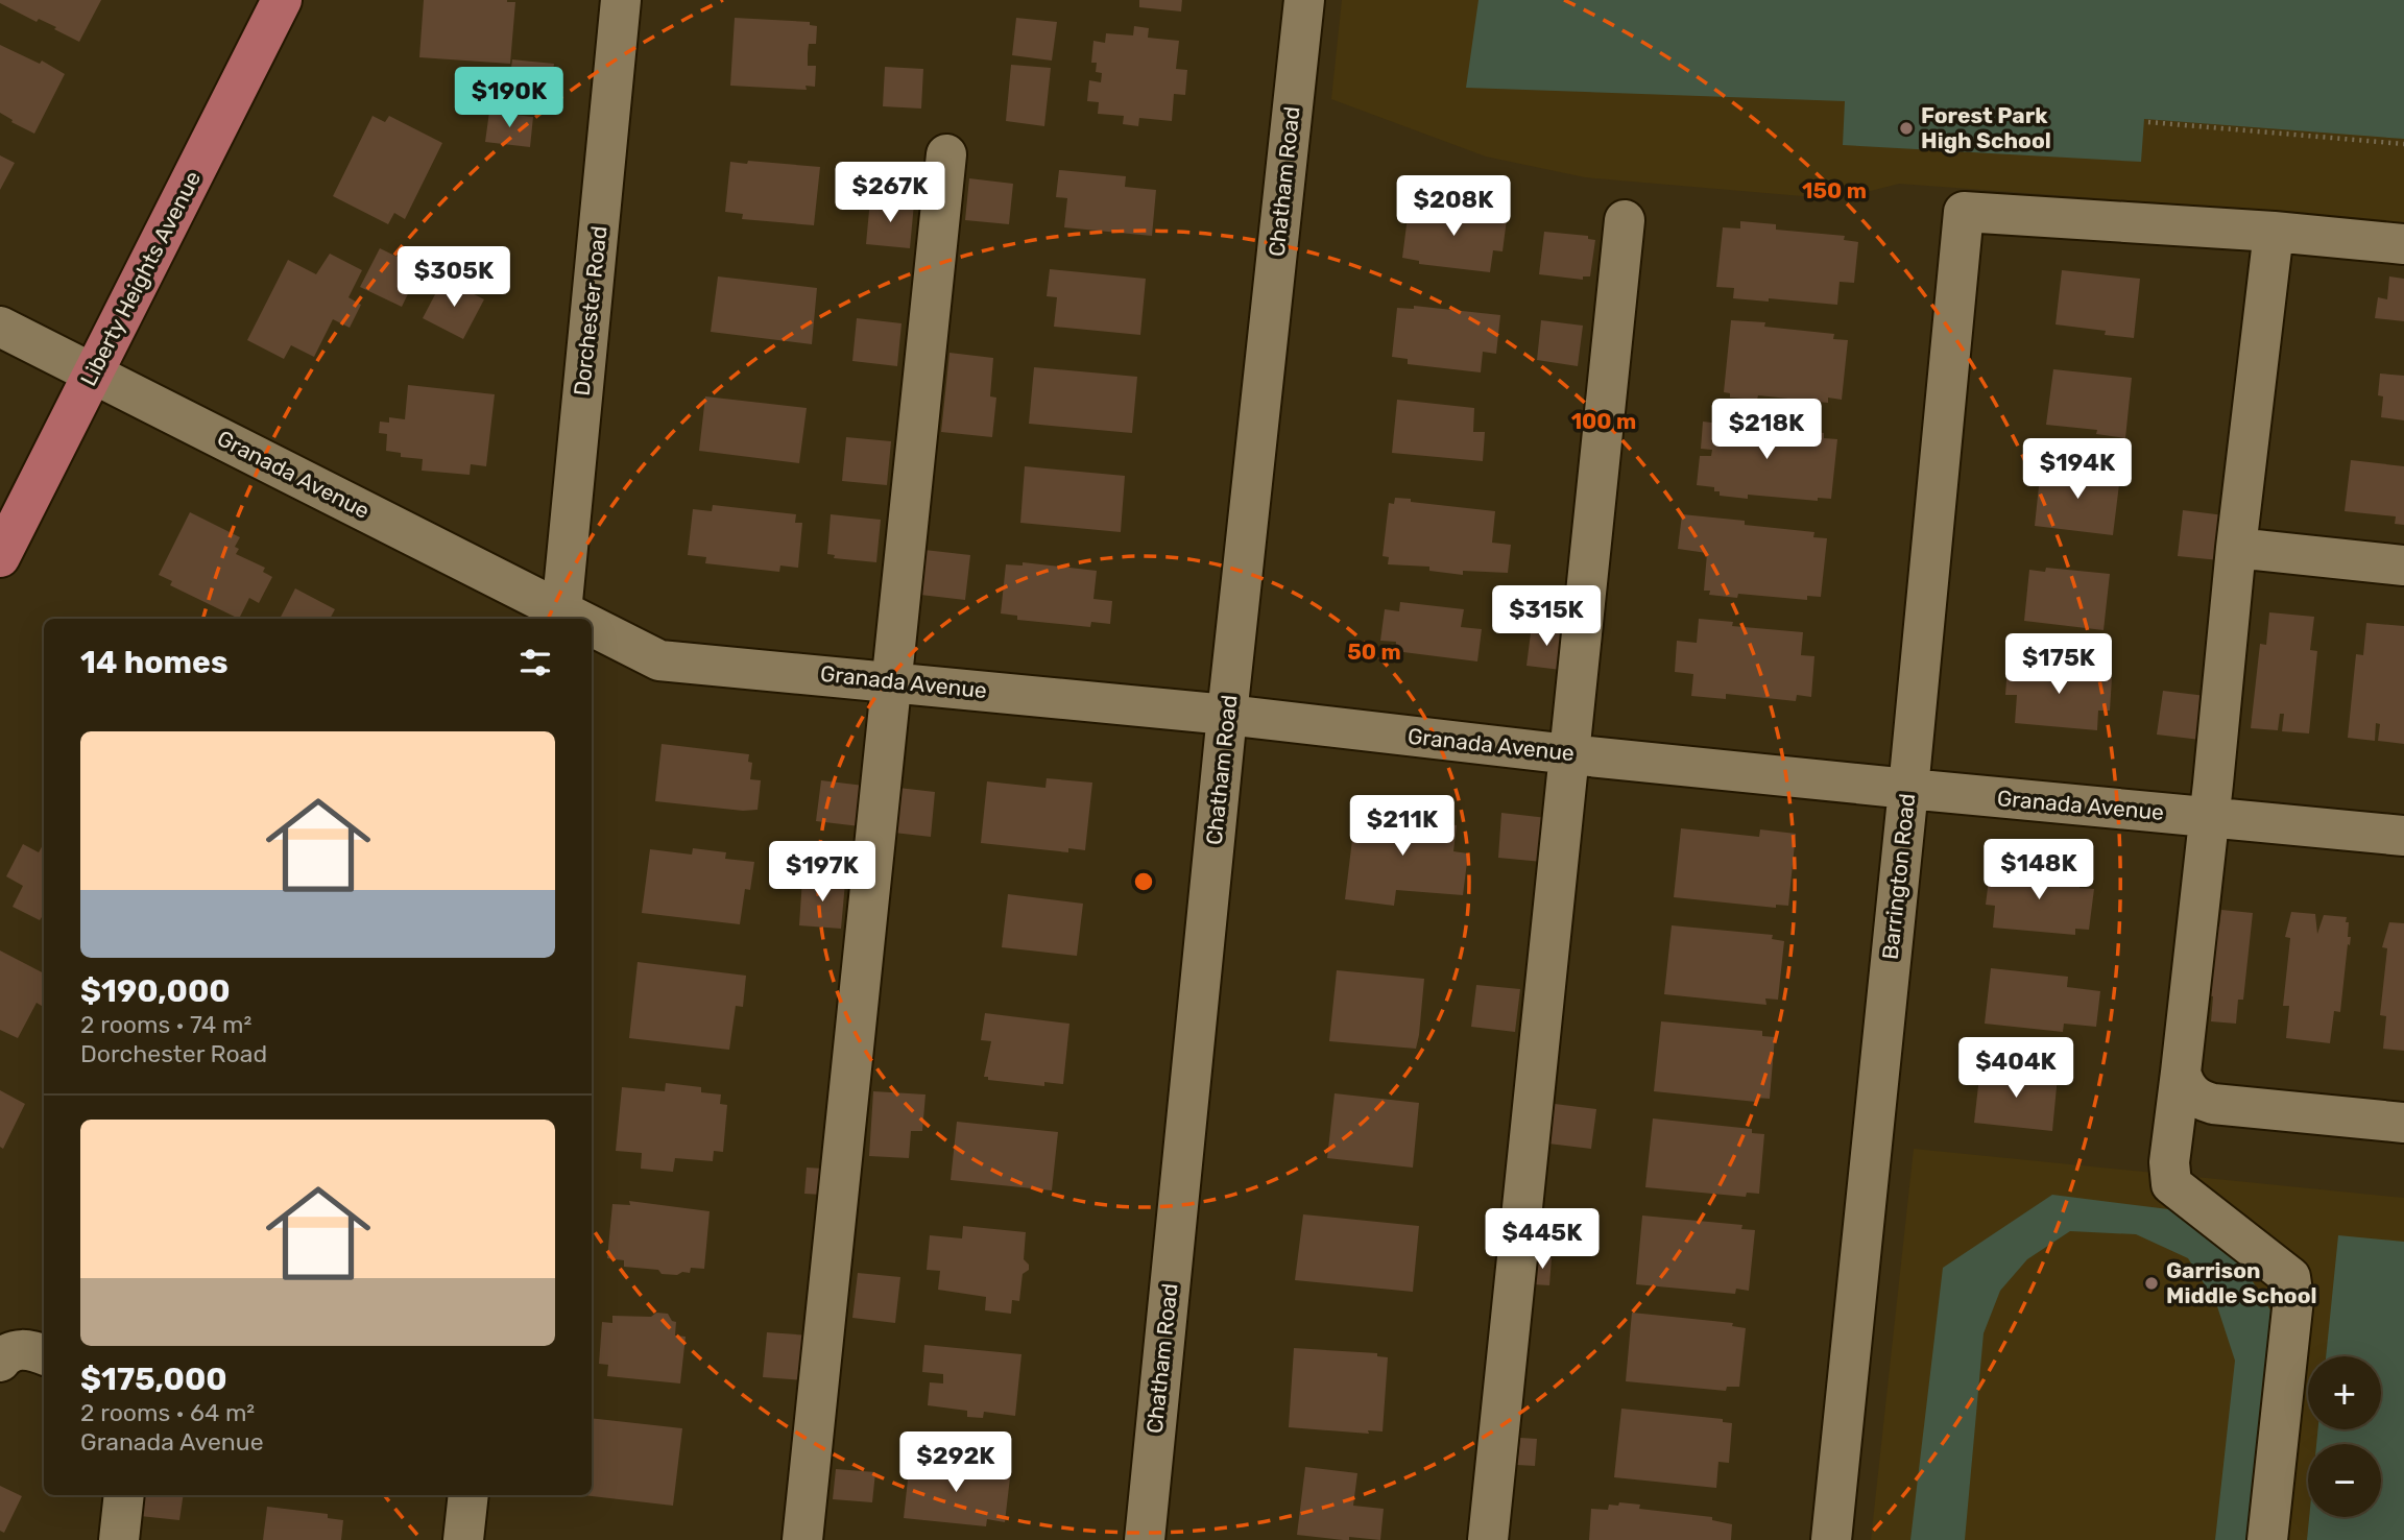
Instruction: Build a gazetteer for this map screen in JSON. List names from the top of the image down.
{
  "streets": {
    "main road": ["Liberty Heights Avenue"],
    "street": [
      "Chatham Road",
      "Dorchester Road",
      "Granada Avenue",
      "Barrington Road"
    ]
  },
  "crossings": [
    ["Chatham Road", "Granada Avenue"],
    ["Liberty Heights Avenue", "Granada Avenue"],
    ["Dorchester Road", "Granada Avenue"],
    ["Granada Avenue", "Barrington Road"]
  ],
  "places": ["Forest Park High School", "Garrison Middle School"],
  "page": {
    "price": [
      "$190K",
      "$267K",
      "$208K",
      "$305K",
      "$218K",
      "$194K",
      "$315K",
      "$175K",
      "$211K",
      "$148K",
      "$197K",
      "$404K",
      "$445K",
      "$292K"
    ],
    "heading": "14 homes",
    "list": [
      {
        "name": "$190,000",
        "note": "2 rooms · 74 m² · Dorchester Road"
      },
      {
        "name": "$175,000",
        "note": "2 rooms · 64 m² · Granada Avenue"
      }
    ],
    "map_buttons": ["+", "−"]
  },
  "rings": ["150 m", "100 m", "50 m"]
}
